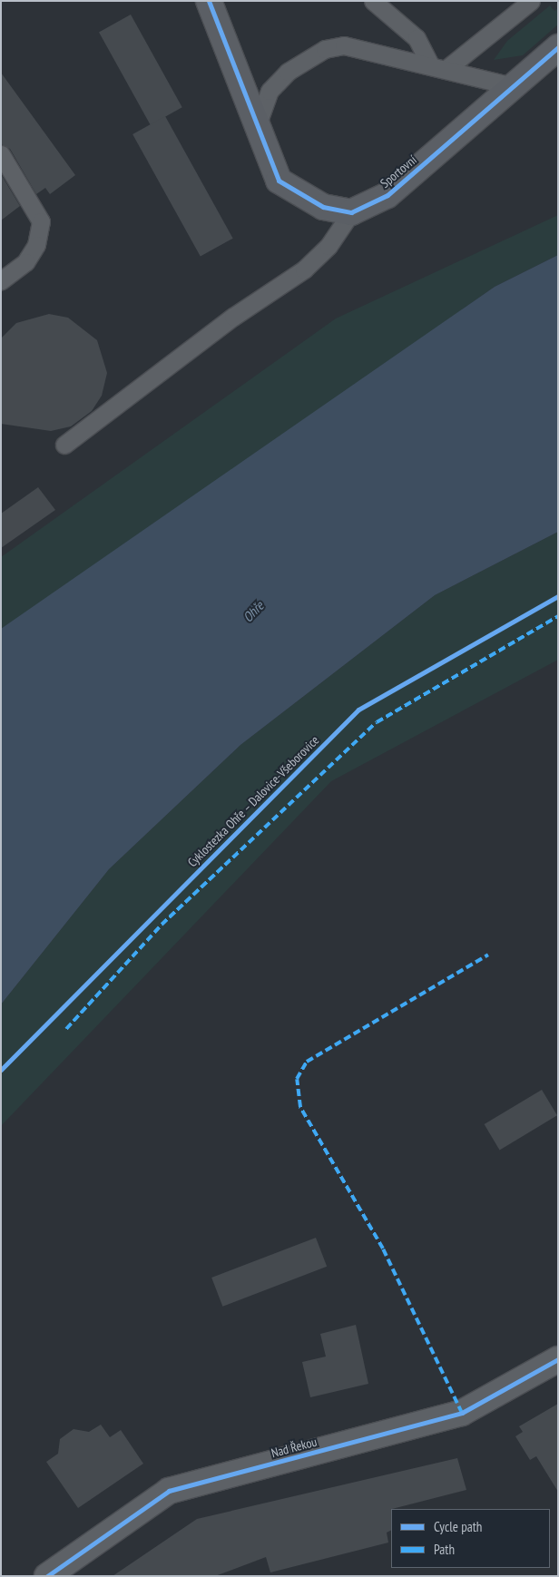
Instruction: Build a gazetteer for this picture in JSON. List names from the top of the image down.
{
  "streets": {
    "street": ["Sportovní", "Nad Řekou"],
    "cycle path": ["Cyklostezka Ohře – Dalovice-Všeborovice"]
  },
  "water": ["Ohře"],
  "legend": ["Cycle path", "Path"]
}
